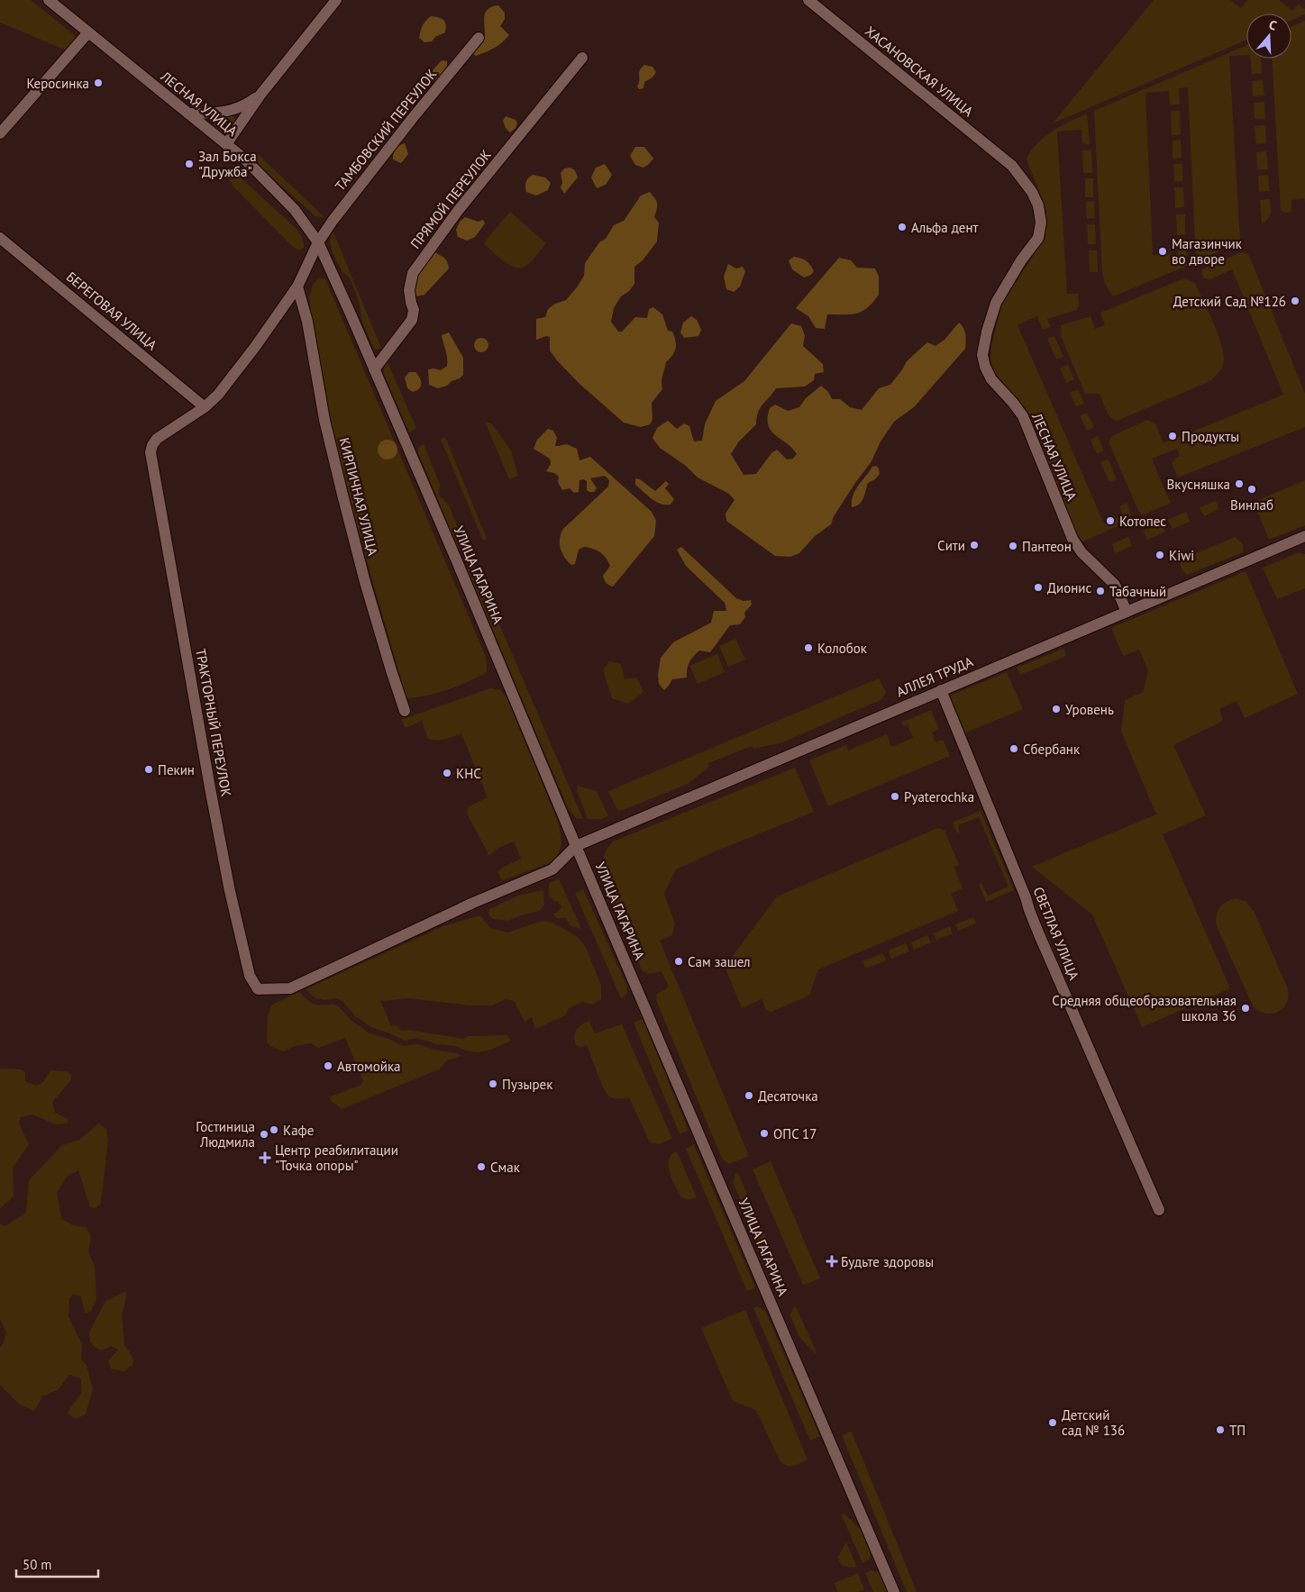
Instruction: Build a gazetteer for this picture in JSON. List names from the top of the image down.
{
  "streets": {
    "street": [
      "ХАСАНОВСКАЯ УЛИЦА",
      "ЛЕСНАЯ УЛИЦА",
      "ТАМБОВСКИЙ ПЕРЕУЛОК",
      "ПРЯМОЙ ПЕРЕУЛОК",
      "БЕРЕГОВАЯ УЛИЦА",
      "КИРПИЧНАЯ УЛИЦА",
      "УЛИЦА ГАГАРИНА",
      "АЛЛЕЯ ТРУДА",
      "ТРАКТОРНЫЙ ПЕРЕУЛОК",
      "СВЕТЛАЯ УЛИЦА"
    ]
  },
  "crossings": [
    ["ХАСАНОВСКАЯ УЛИЦА", "ЛЕСНАЯ УЛИЦА"],
    ["ЛЕСНАЯ УЛИЦА", "ТАМБОВСКИЙ ПЕРЕУЛОК"],
    ["ЛЕСНАЯ УЛИЦА", "УЛИЦА ГАГАРИНА"],
    ["ЛЕСНАЯ УЛИЦА", "АЛЛЕЯ ТРУДА"],
    ["ТАМБОВСКИЙ ПЕРЕУЛОК", "БЕРЕГОВАЯ УЛИЦА"],
    ["ТАМБОВСКИЙ ПЕРЕУЛОК", "КИРПИЧНАЯ УЛИЦА"],
    ["ТАМБОВСКИЙ ПЕРЕУЛОК", "УЛИЦА ГАГАРИНА"],
    ["ТАМБОВСКИЙ ПЕРЕУЛОК", "ТРАКТОРНЫЙ ПЕРЕУЛОК"],
    ["ПРЯМОЙ ПЕРЕУЛОК", "УЛИЦА ГАГАРИНА"],
    ["УЛИЦА ГАГАРИНА", "АЛЛЕЯ ТРУДА"],
    ["УЛИЦА ГАГАРИНА", "ТРАКТОРНЫЙ ПЕРЕУЛОК"],
    ["АЛЛЕЯ ТРУДА", "ТРАКТОРНЫЙ ПЕРЕУЛОК"],
    ["АЛЛЕЯ ТРУДА", "СВЕТЛАЯ УЛИЦА"]
  ],
  "places": {
    "other": [
      "Керосинка",
      "Зал Бокса \"Дружба\"",
      "Альфа дент",
      "Магазинчик во дворе",
      "Детский Сад №126",
      "Продукты",
      "Вкусняшка",
      "Винлаб",
      "Котопес",
      "Сити",
      "Пантеон",
      "Kiwi",
      "Дионис",
      "Табачный",
      "Колобок",
      "Уровень",
      "Сбербанк",
      "Пекин",
      "КНС",
      "Pyaterochka",
      "Сам зашел",
      "Средняя общеобразовательная школа 36",
      "Автомойка",
      "Пузырек",
      "Десяточка",
      "Кафе",
      "ОПС 17",
      "Гостиница Людмила",
      "Смак",
      "Детский сад № 136",
      "ТП"
    ],
    "health": ["Центр реабилитации \"Точка опоры\"", "Будьте здоровы"]
  },
  "scale_bar": "50 m",
  "north": "top"
}
